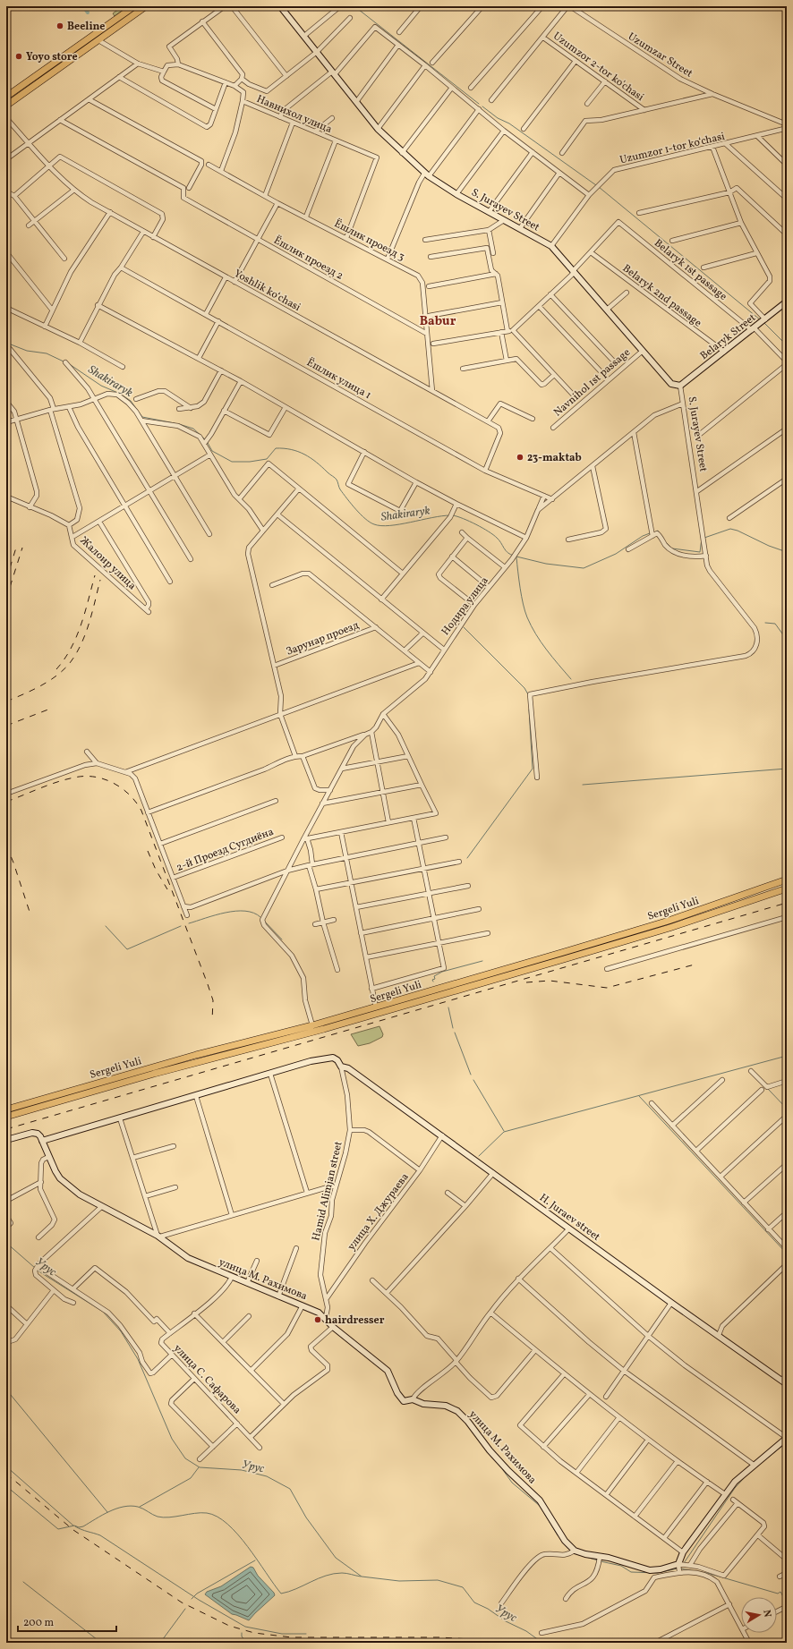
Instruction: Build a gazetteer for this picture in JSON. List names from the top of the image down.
{
  "streets": {
    "main road": ["Sergeli Yuli"],
    "street": [
      "Uzumzar Street",
      "Uzumzor 2-tor ko'chasi",
      "Навнихол улица",
      "Uzumzor 1-tor ko‘chasi",
      "S. Jurayev Street",
      "Ёшлик проезд 3",
      "Ёшлик проезд 2",
      "Belaryk 1st passage",
      "Yoshlik koʻchasi",
      "Belaryk 2nd passage",
      "Belaryk Street",
      "Ёшлик улица 1",
      "Navnihol 1st passage",
      "Жалоир улица",
      "Нодира улица",
      "Зарунар проезд",
      "2-й Проезд Сугдиёна",
      "Hamid Alimjan street",
      "улица Х. Джураева",
      "H. Juraev street",
      "улица М. Рахимова",
      "улица С. Сафарова"
    ]
  },
  "crossings": [
    ["Uzumzar Street", "Uzumzor 1-tor ko‘chasi"],
    ["Навнихол улица", "Ёшлик проезд 3"],
    ["Uzumzor 1-tor ko‘chasi", "S. Jurayev Street"],
    ["S. Jurayev Street", "Belaryk Street"],
    ["S. Jurayev Street", "Navnihol 1st passage"],
    ["Ёшлик проезд 3", "Ёшлик проезд 2"],
    ["Ёшлик проезд 3", "Yoshlik koʻchasi"],
    ["Belaryk 1st passage", "Belaryk 2nd passage"],
    ["Belaryk 1st passage", "Belaryk Street"],
    ["Yoshlik koʻchasi", "Ёшлик улица 1"],
    ["Belaryk 2nd passage", "Belaryk Street"],
    ["Ёшлик улица 1", "Нодира улица"],
    ["Hamid Alimjan street", "улица Х. Джураева"],
    ["Hamid Alimjan street", "H. Juraev street"],
    ["Hamid Alimjan street", "улица М. Рахимова"],
    ["улица Х. Джураева", "H. Juraev street"],
    ["улица М. Рахимова", "улица С. Сафарова"]
  ],
  "districts": ["Babur"],
  "water": ["Shakiraryk", "Урус"],
  "places": [
    "Beeline",
    "Yoyo store",
    "23-maktab",
    "hairdresser"
  ],
  "scale_bar": "200 m",
  "north": "right"
}
